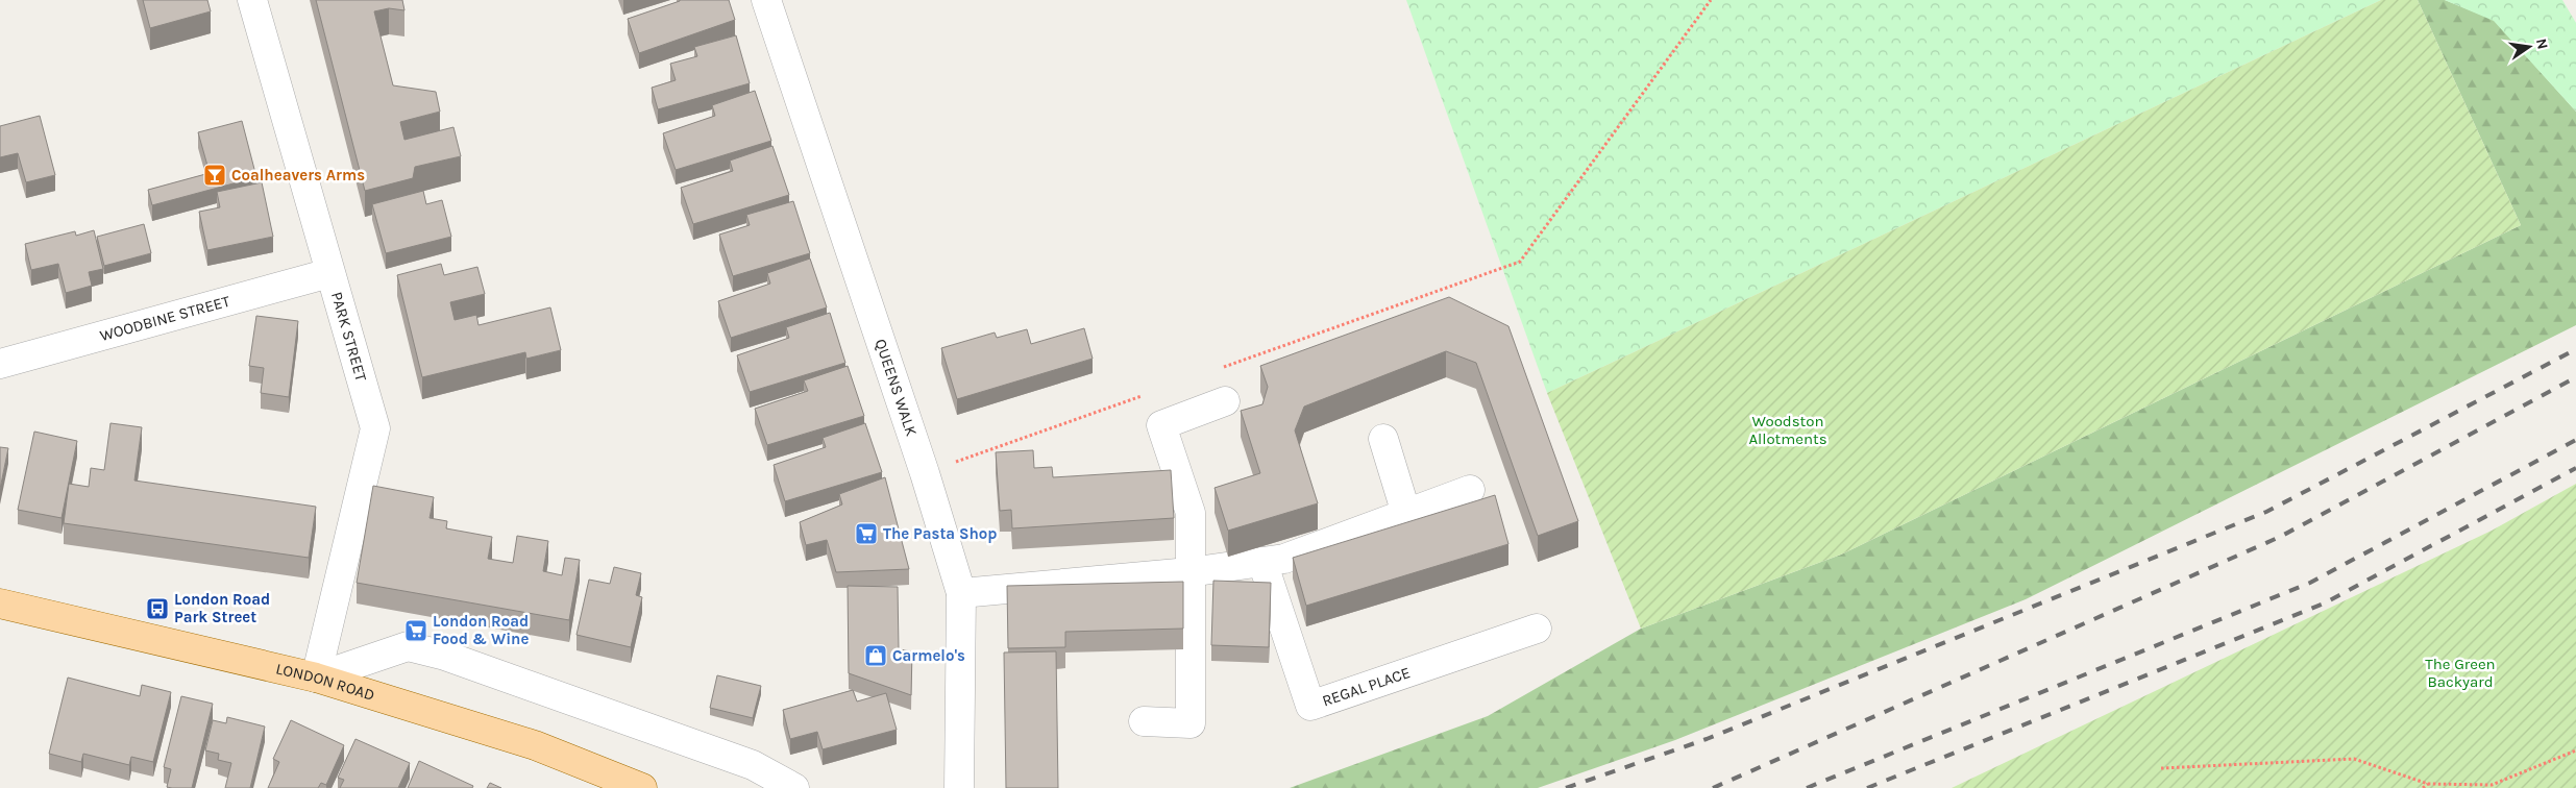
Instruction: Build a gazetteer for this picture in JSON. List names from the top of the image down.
{
  "streets": {
    "main road": ["LONDON ROAD"],
    "street": [
      "WOODBINE STREET",
      "PARK STREET",
      "QUEENS WALK",
      "REGAL PLACE"
    ]
  },
  "crossings": [
    ["WOODBINE STREET", "PARK STREET"],
    ["PARK STREET", "LONDON ROAD"]
  ],
  "parks": ["Woodston Allotments", "The Green Backyard"],
  "places": {
    "bar": ["Coalheavers Arms"],
    "supermarket": ["The Pasta Shop", "London Road Food & Wine"],
    "bus stop": ["London Road Park Street"],
    "shop": ["Carmelo's"]
  },
  "north": "right"
}
